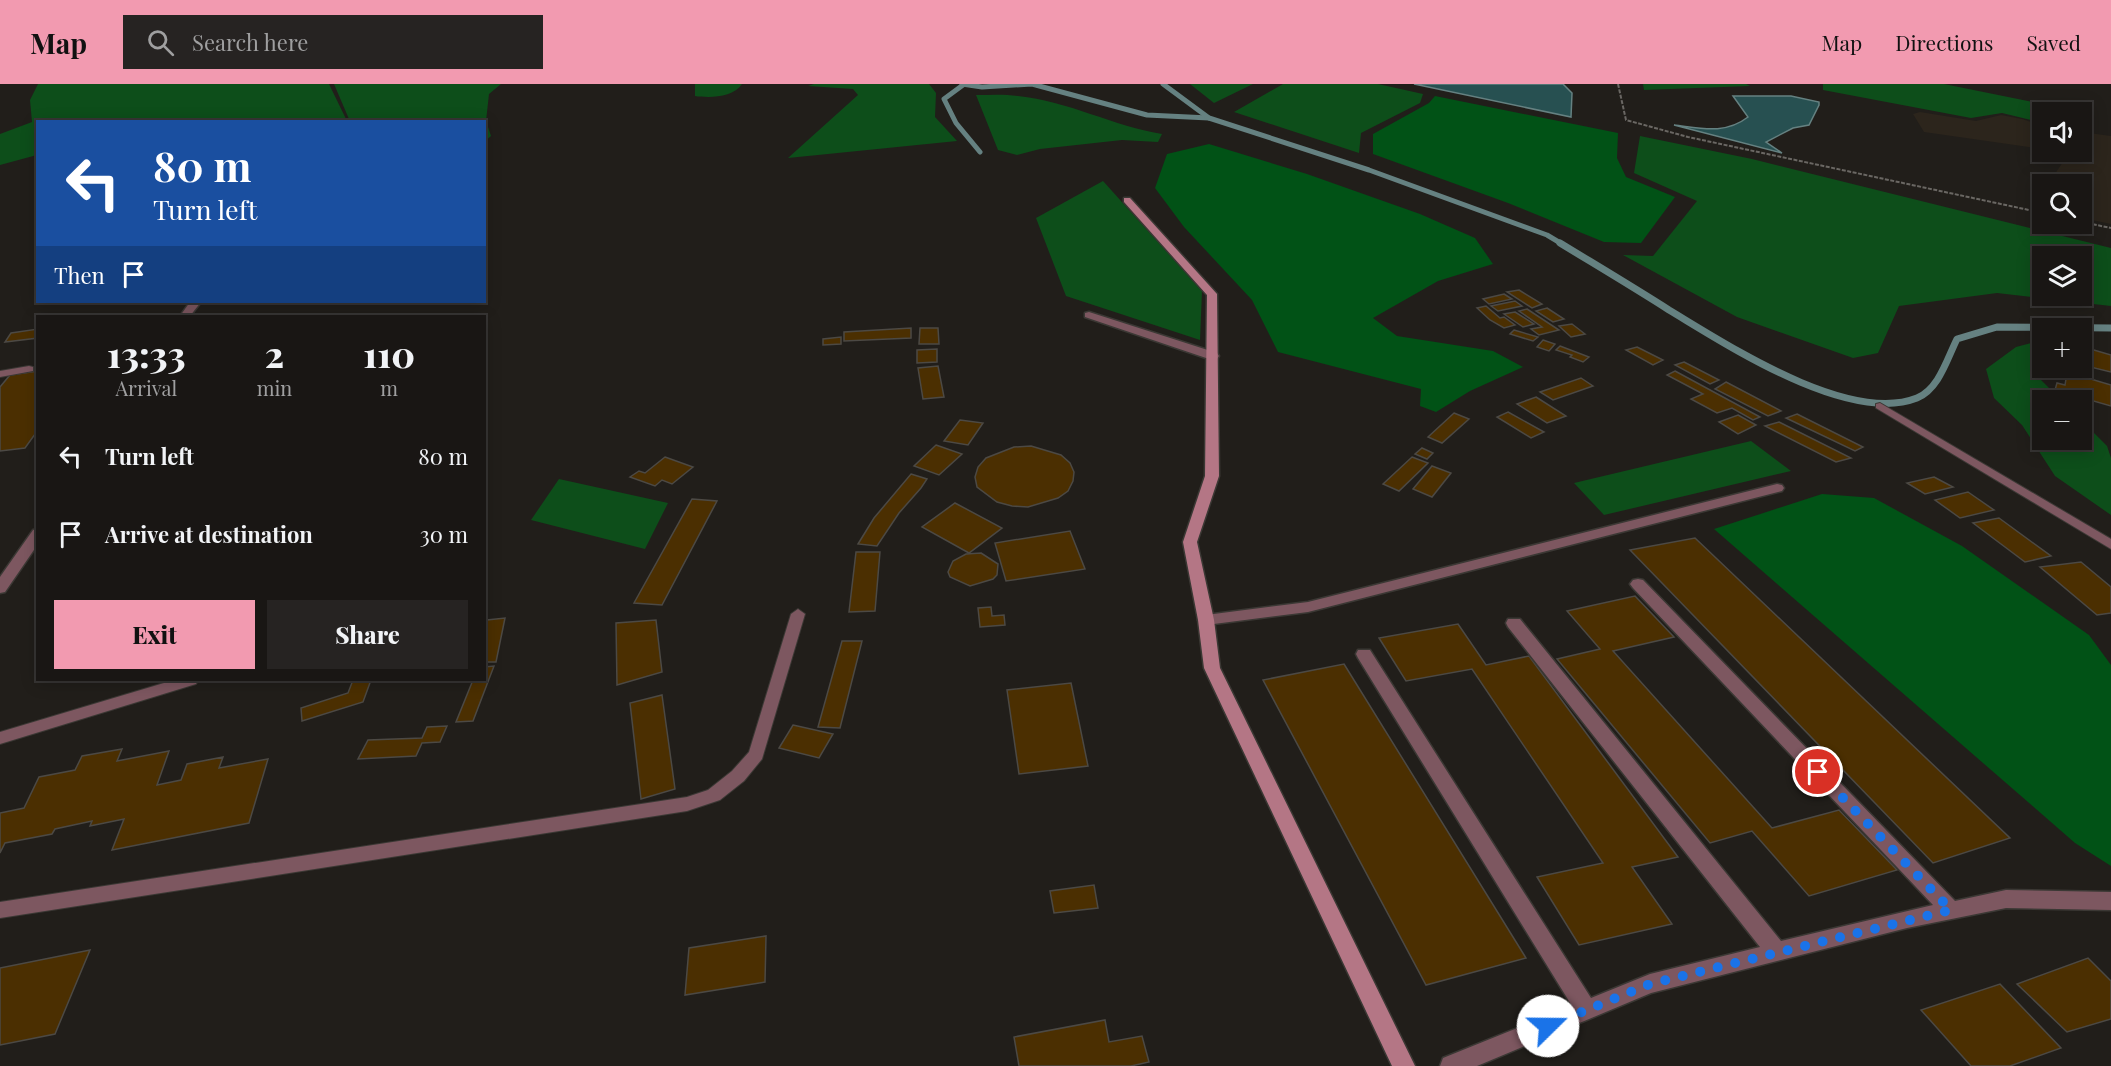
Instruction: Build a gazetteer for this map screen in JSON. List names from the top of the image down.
{
  "page": {
    "header": "Map",
    "search": "Search here",
    "nav": ["Map", "Directions", "Saved"],
    "map_buttons": ["+", "−"],
    "turn": ["80 m", "Turn left"],
    "then": "Then",
    "eta": [
      "13:33",
      "Arrival",
      "2",
      "min",
      "110",
      "m"
    ],
    "list": [
      {
        "name": "Turn left",
        "value": "80 m"
      },
      {
        "name": "Arrive at destination",
        "value": "30 m"
      }
    ],
    "buttons": ["Exit", "Share"]
  }
}
